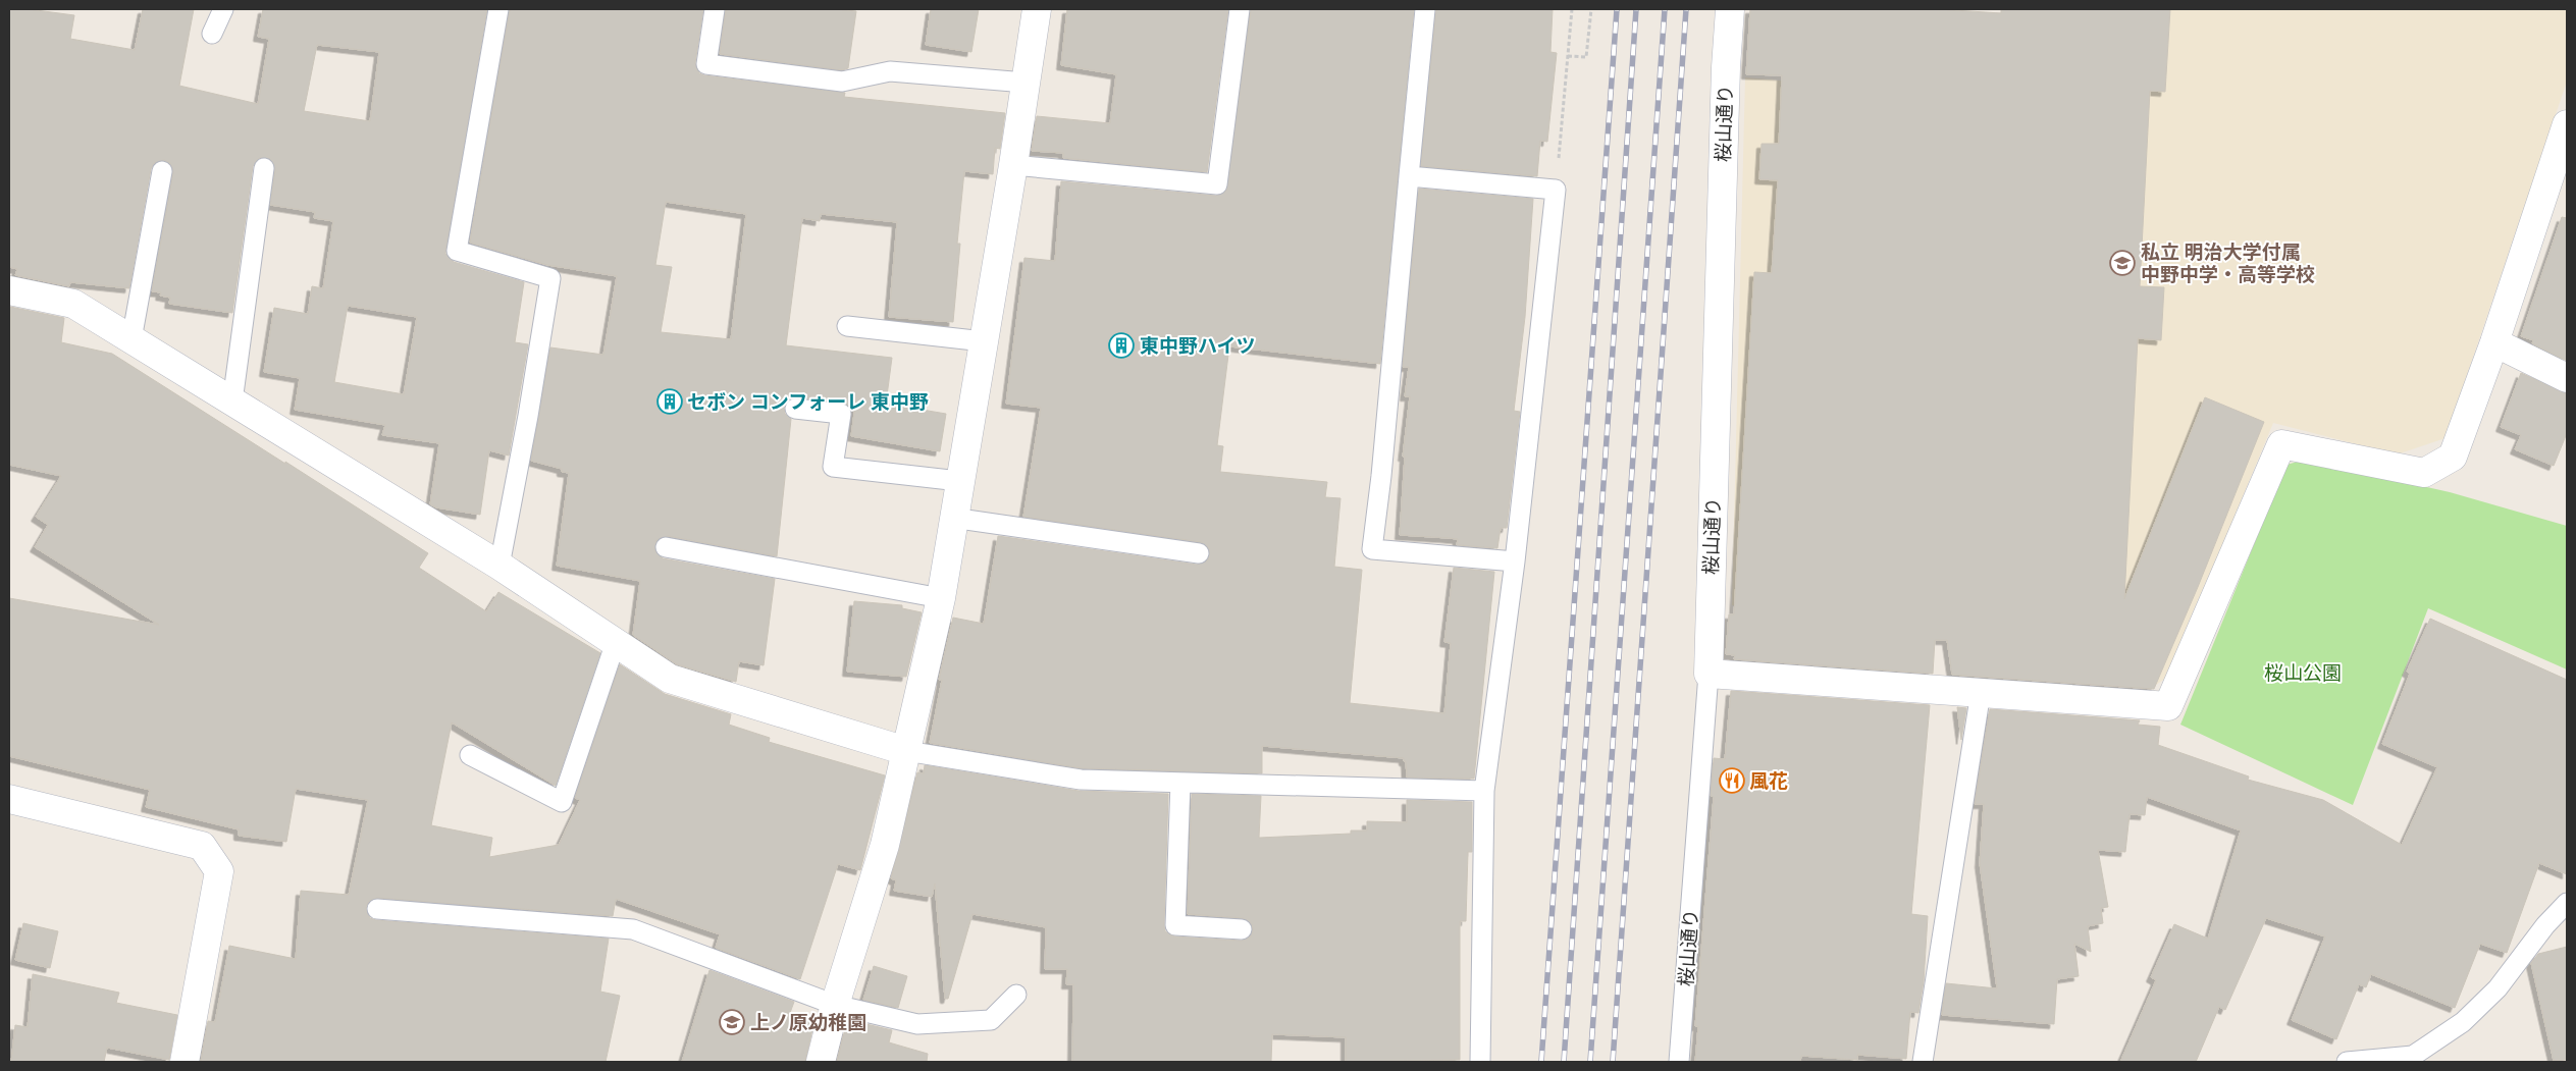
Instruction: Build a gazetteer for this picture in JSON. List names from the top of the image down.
{
  "streets": {
    "street": ["桜山通り"]
  },
  "parks": ["桜山公園"],
  "places": {
    "school or university": ["私立 明治大学付属 中野中学・高等学校", "上ノ原幼稚園"],
    "building": ["東中野ハイツ", "セボン コンフォーレ 東中野"],
    "restaurant": ["風花"]
  }
}
